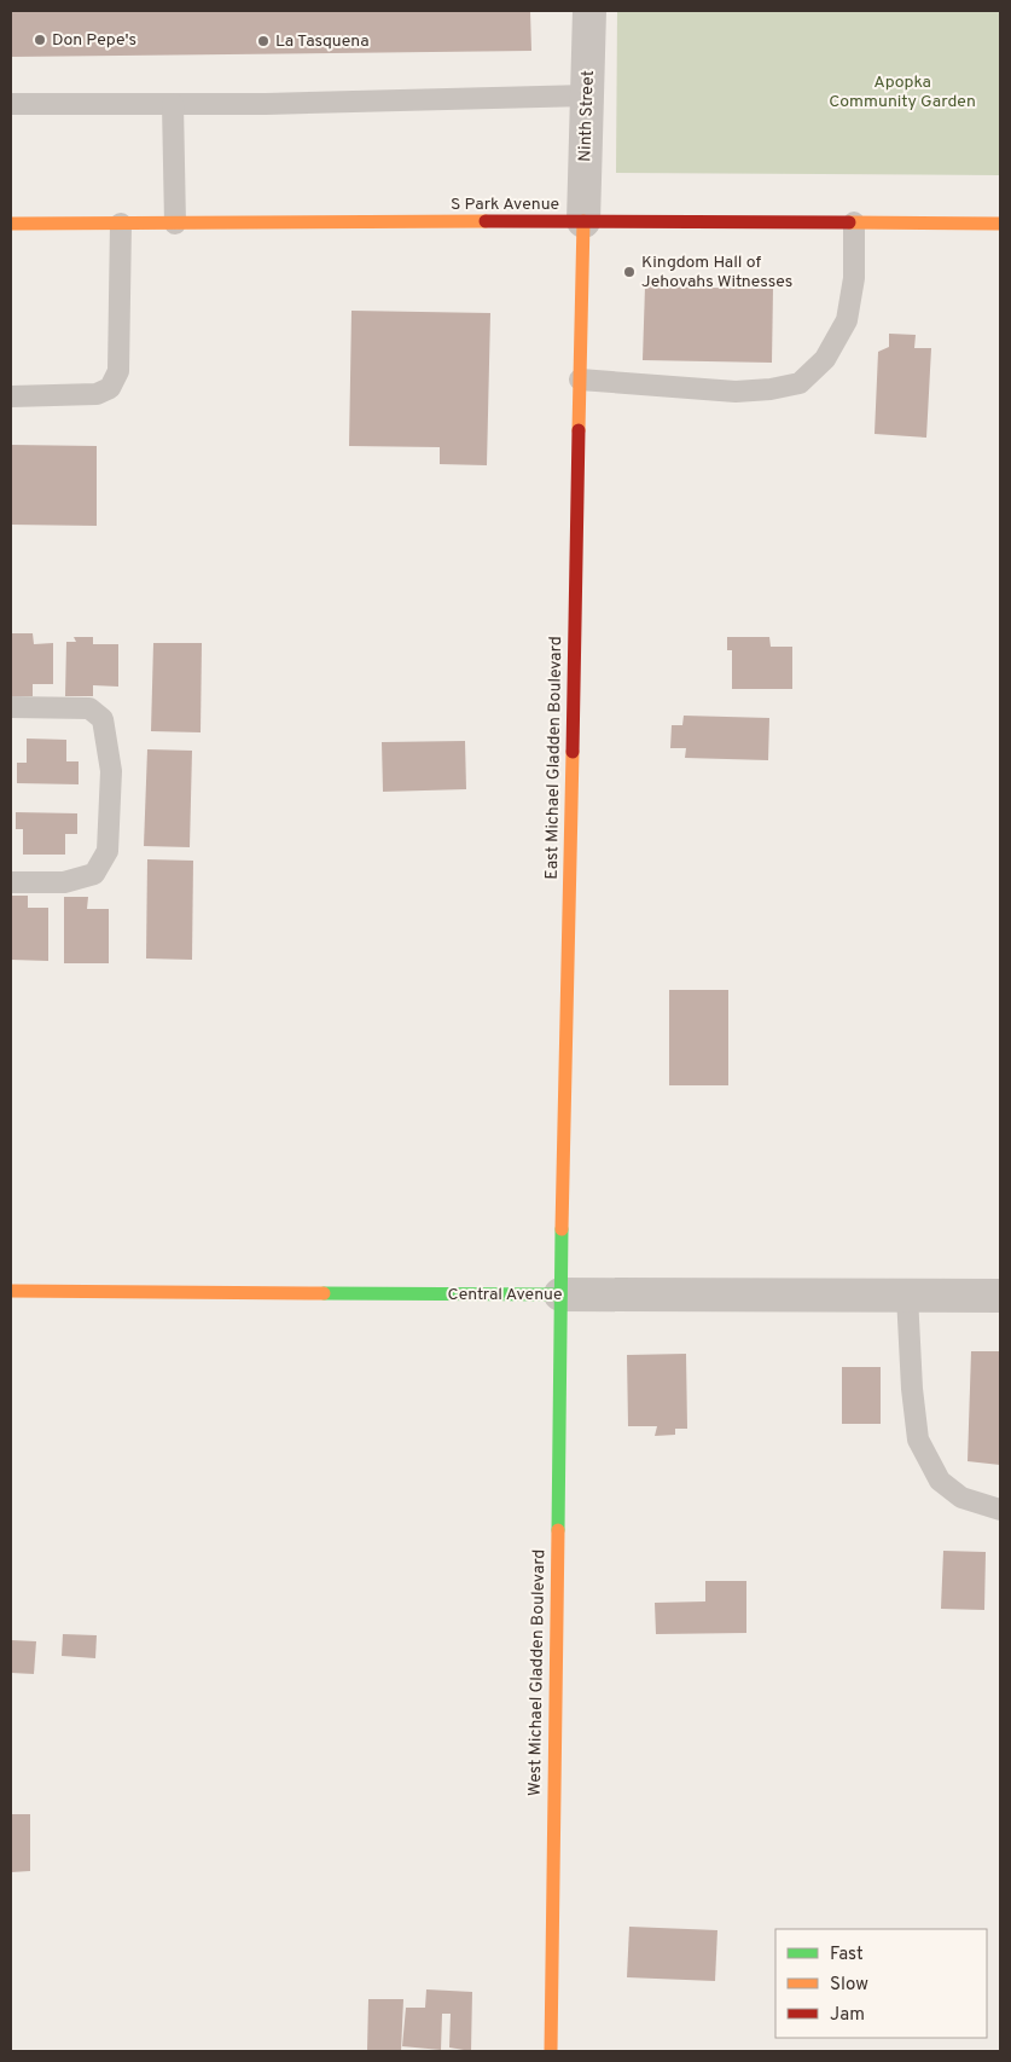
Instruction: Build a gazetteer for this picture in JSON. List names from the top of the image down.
{
  "streets": {
    "main road": [
      "S Park Avenue",
      "East Michael Gladden Boulevard",
      "Central Avenue",
      "West Michael Gladden Boulevard"
    ],
    "street": ["Ninth Street"]
  },
  "crossings": [
    ["Ninth Street", "S Park Avenue"],
    ["Ninth Street", "East Michael Gladden Boulevard"],
    ["S Park Avenue", "East Michael Gladden Boulevard"],
    ["East Michael Gladden Boulevard", "Central Avenue"],
    ["East Michael Gladden Boulevard", "West Michael Gladden Boulevard"],
    ["Central Avenue", "West Michael Gladden Boulevard"]
  ],
  "parks": ["Apopka Community Garden"],
  "places": ["Don Pepe's", "La Tasquena", "Kingdom Hall of Jehovahs Witnesses"],
  "legend": ["Fast", "Slow", "Jam"]
}
